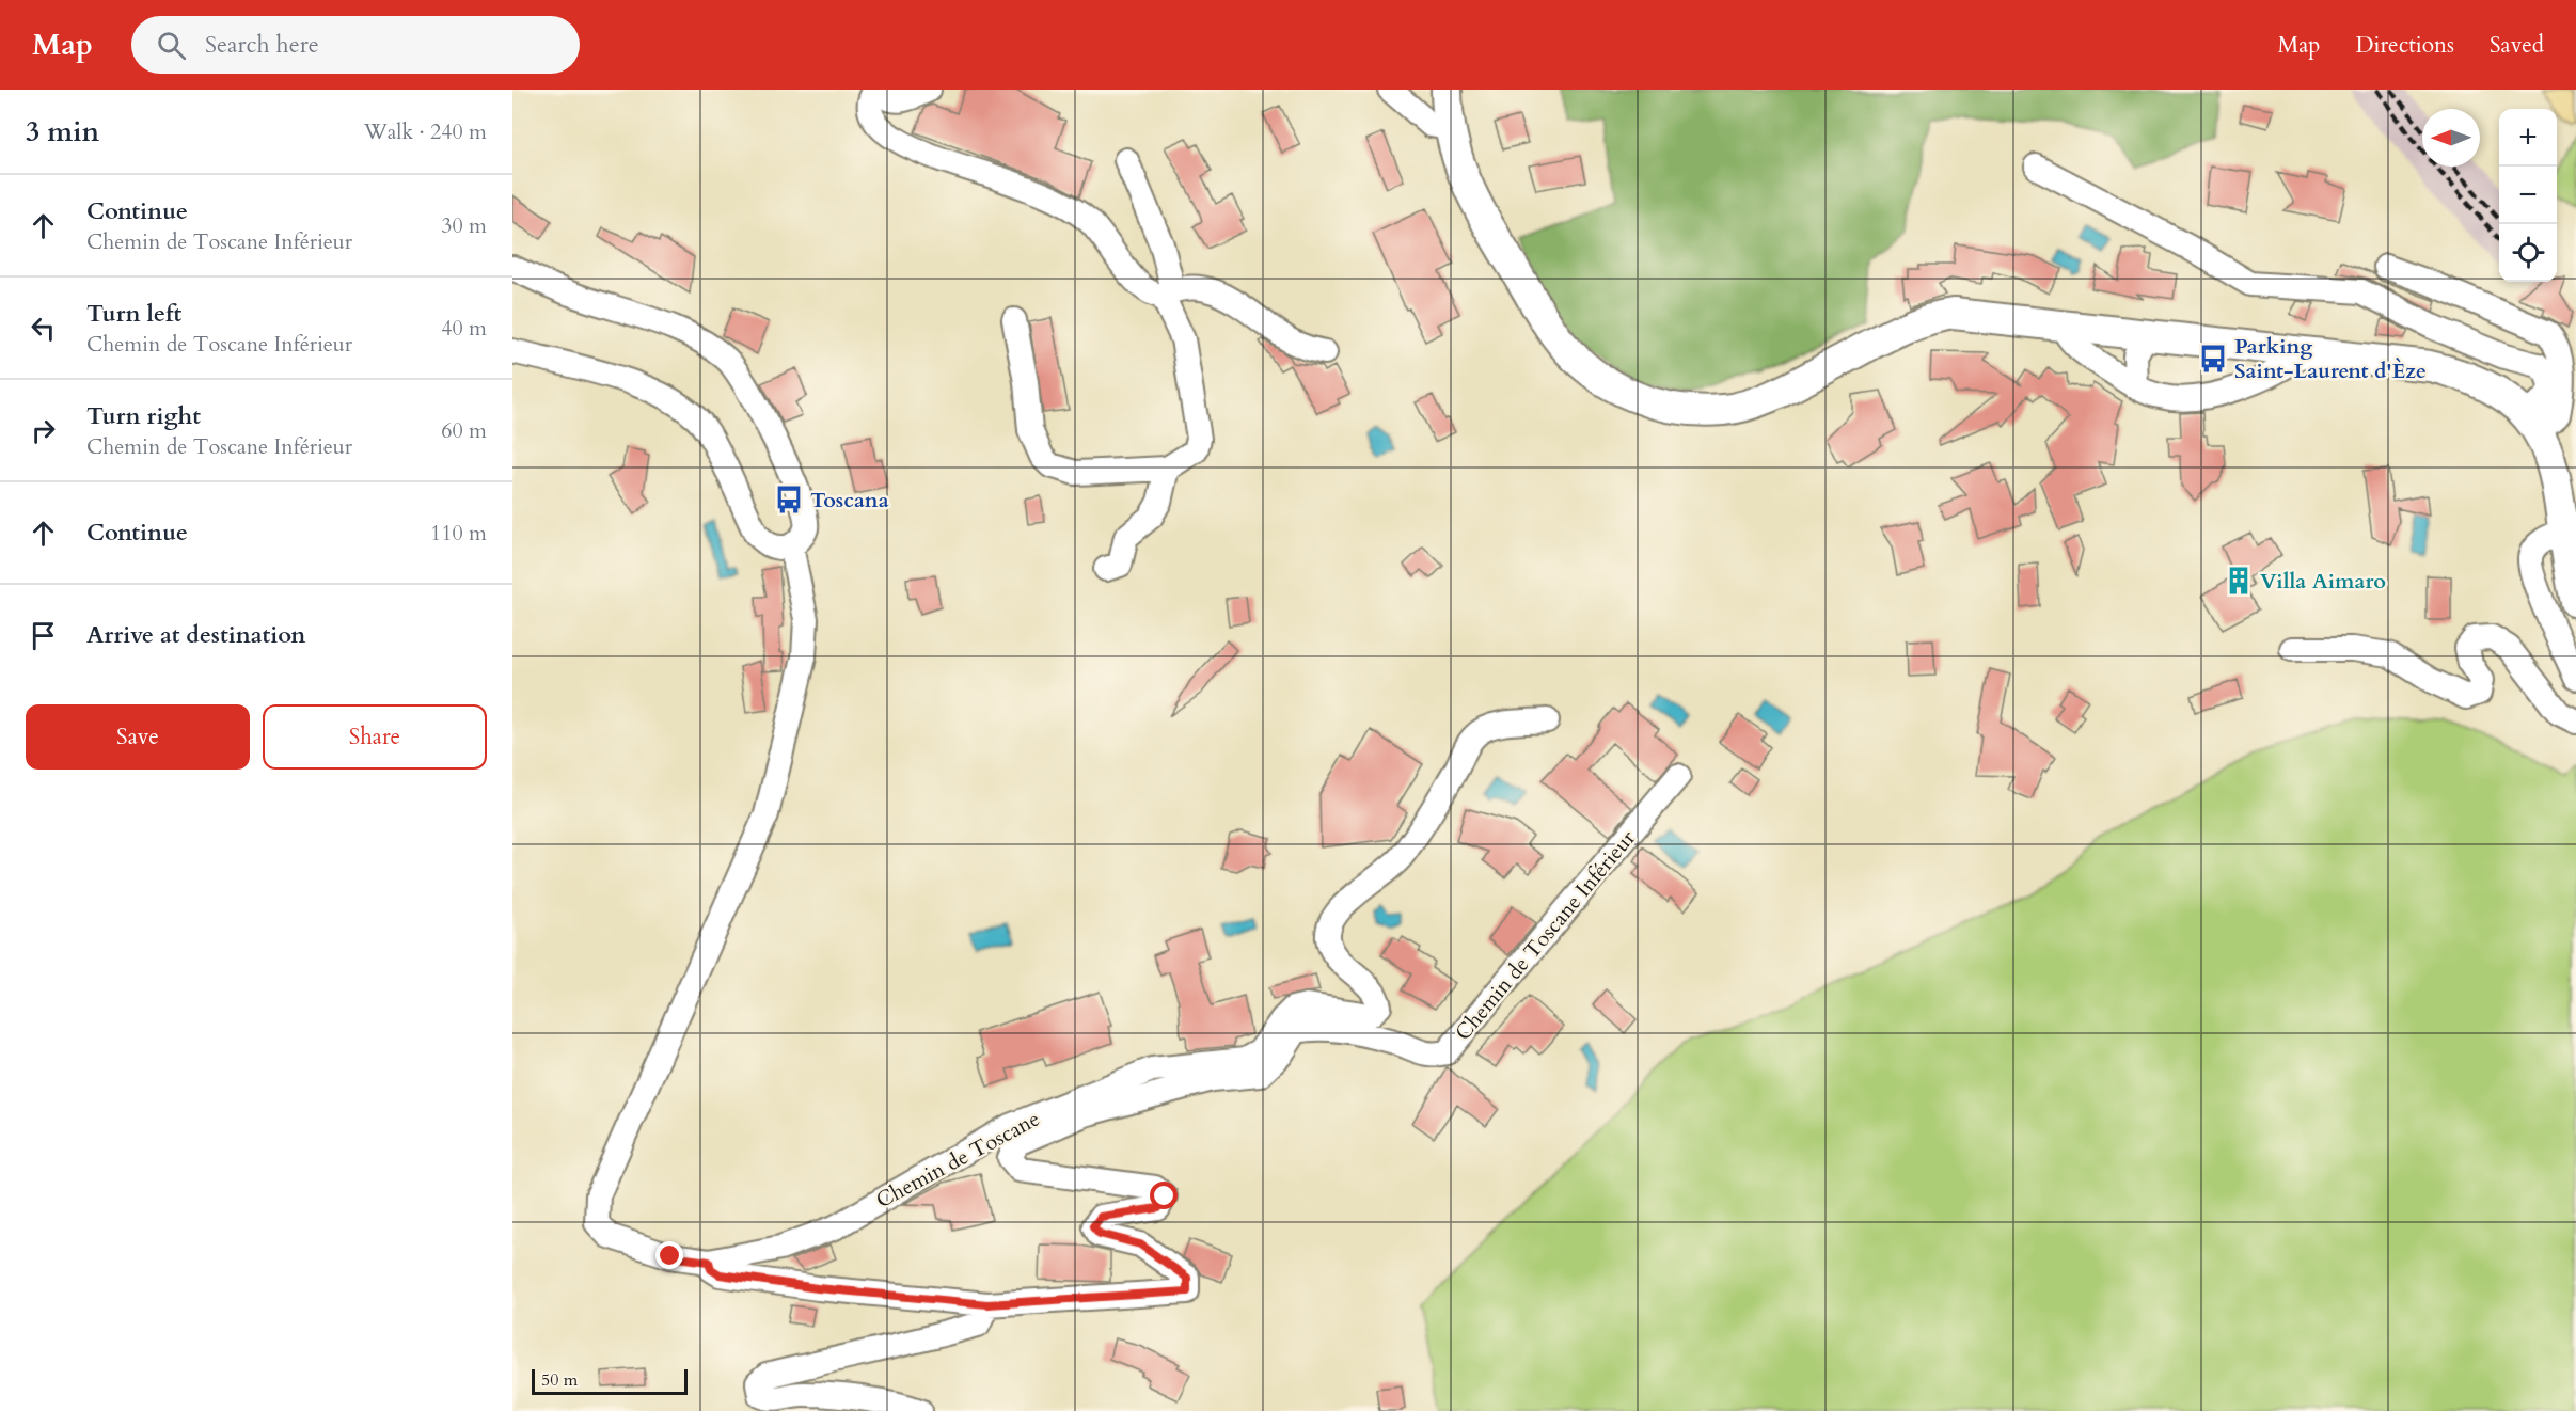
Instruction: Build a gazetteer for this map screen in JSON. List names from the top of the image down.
{
  "streets": {
    "street": ["Chemin de Toscane Inférieur", "Chemin de Toscane"]
  },
  "places": {
    "bus stop": ["Parking Saint-Laurent d'Èze", "Toscana"],
    "building": ["Villa Aimaro"]
  },
  "scale_bar": "50 m",
  "north": "left",
  "page": {
    "header": "Map",
    "search": "Search here",
    "nav": ["Map", "Directions", "Saved"],
    "heading": ["3 min", "Walk · 240 m"],
    "map_buttons": ["+", "−"],
    "list": [
      ["Continue", "Chemin de Toscane Inférieur", "30 m"],
      ["Turn left", "Chemin de Toscane Inférieur", "40 m"],
      ["Turn right", "Chemin de Toscane Inférieur", "60 m"],
      ["Continue", "110 m"],
      "Arrive at destination"
    ],
    "buttons": ["Save", "Share"],
    "scale": "50 m"
  }
}
